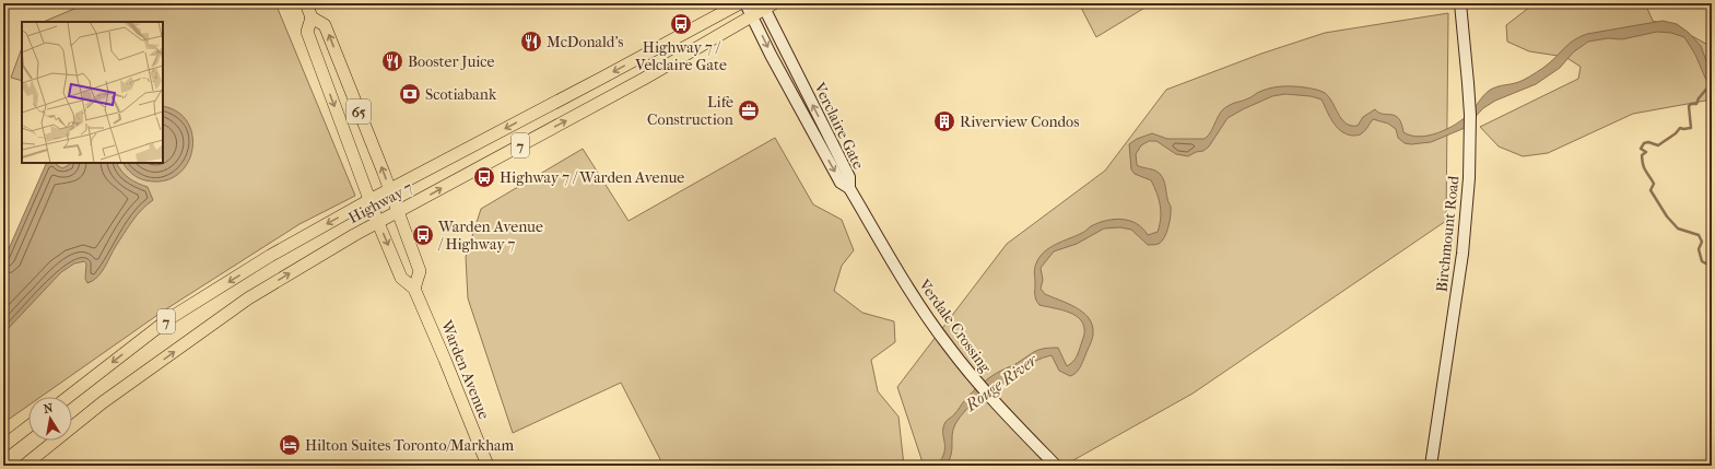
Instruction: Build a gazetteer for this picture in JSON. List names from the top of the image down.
{
  "streets": {
    "main road": [
      "65",
      "Verclaire Gate",
      "7",
      "Highway 7",
      "Birchmount Road",
      "Verdale Crossing",
      "Warden Avenue"
    ]
  },
  "crossings": [
    ["Verclaire Gate", "Highway 7"],
    ["Verclaire Gate", "Verdale Crossing"],
    ["Highway 7", "Warden Avenue"]
  ],
  "water": ["Rouge River"],
  "places": {
    "bus stop": ["Highway 7 / Velclaire Gate", "Highway 7 / Warden Avenue", "Warden Avenue / Highway 7"],
    "restaurant": ["McDonald's", "Booster Juice"],
    "bank": ["Scotiabank"],
    "office": ["Life Construction"],
    "building": ["Riverview Condos"],
    "hotel": ["Hilton Suites Toronto/Markham"]
  },
  "north": "top"
}
